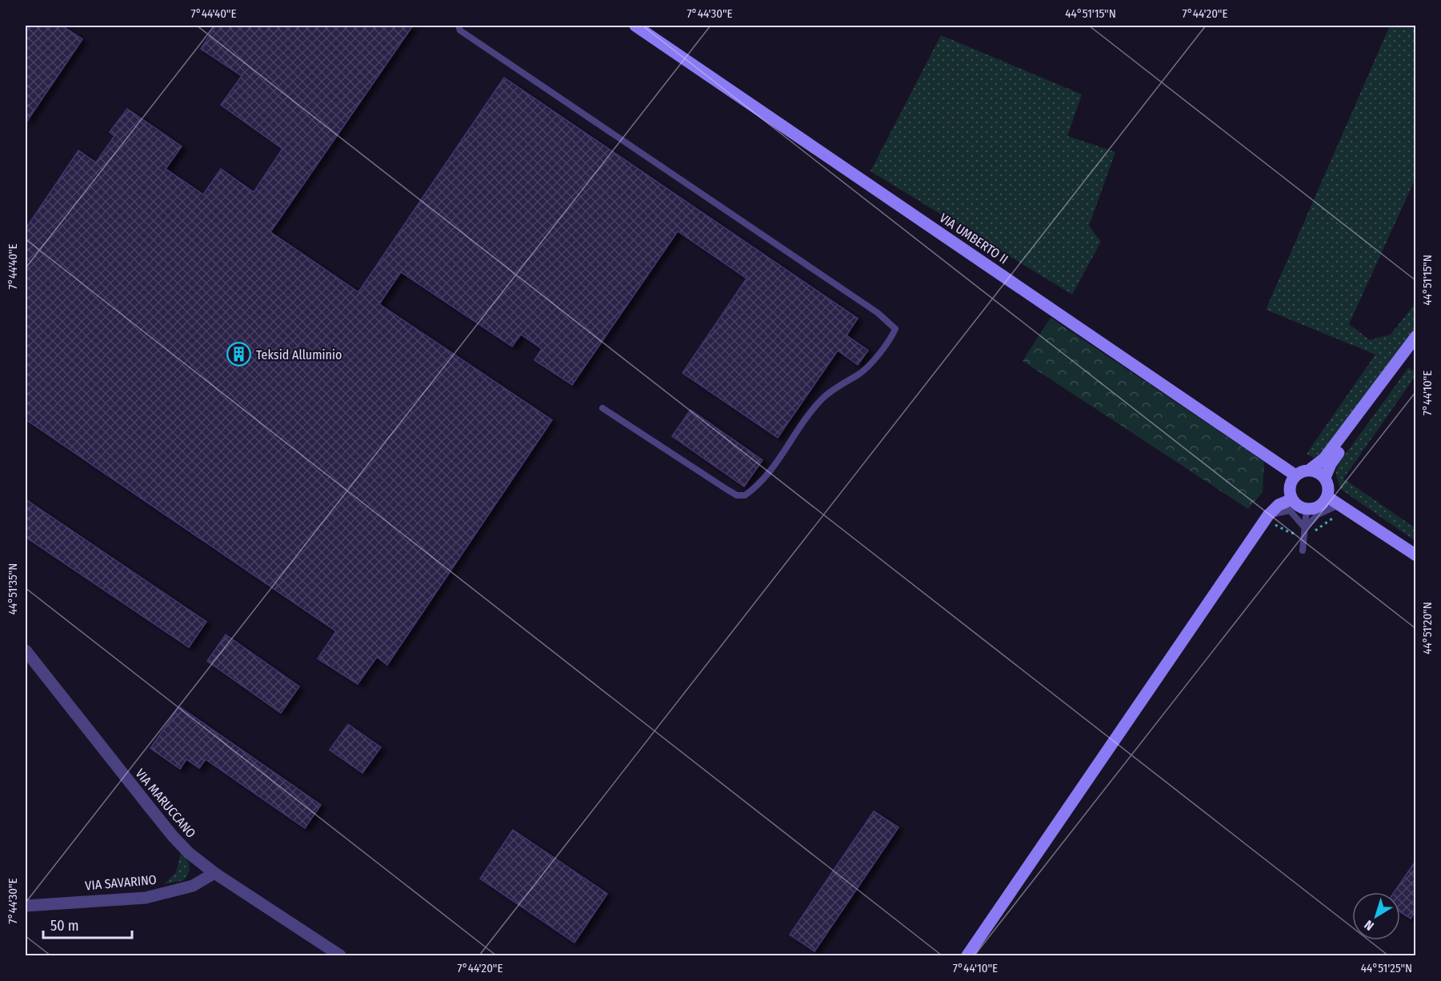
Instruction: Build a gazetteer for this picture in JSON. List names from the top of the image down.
{
  "streets": {
    "street": ["VIA UMBERTO II", "VIA MARUCCANO", "VIA SAVARINO"]
  },
  "crossings": [
    ["VIA MARUCCANO", "VIA SAVARINO"]
  ],
  "places": {
    "building": ["Teksid Alluminio"]
  },
  "scale_bar": "50 m",
  "north": "bottom left",
  "coordinates": [
    "7°44'40\"E",
    "7°44'30\"E",
    "44°51'15\"N",
    "7°44'20\"E",
    "7°44'10\"E",
    "44°51'35\"N",
    "44°51'20\"N",
    "44°51'25\"N"
  ]
}
